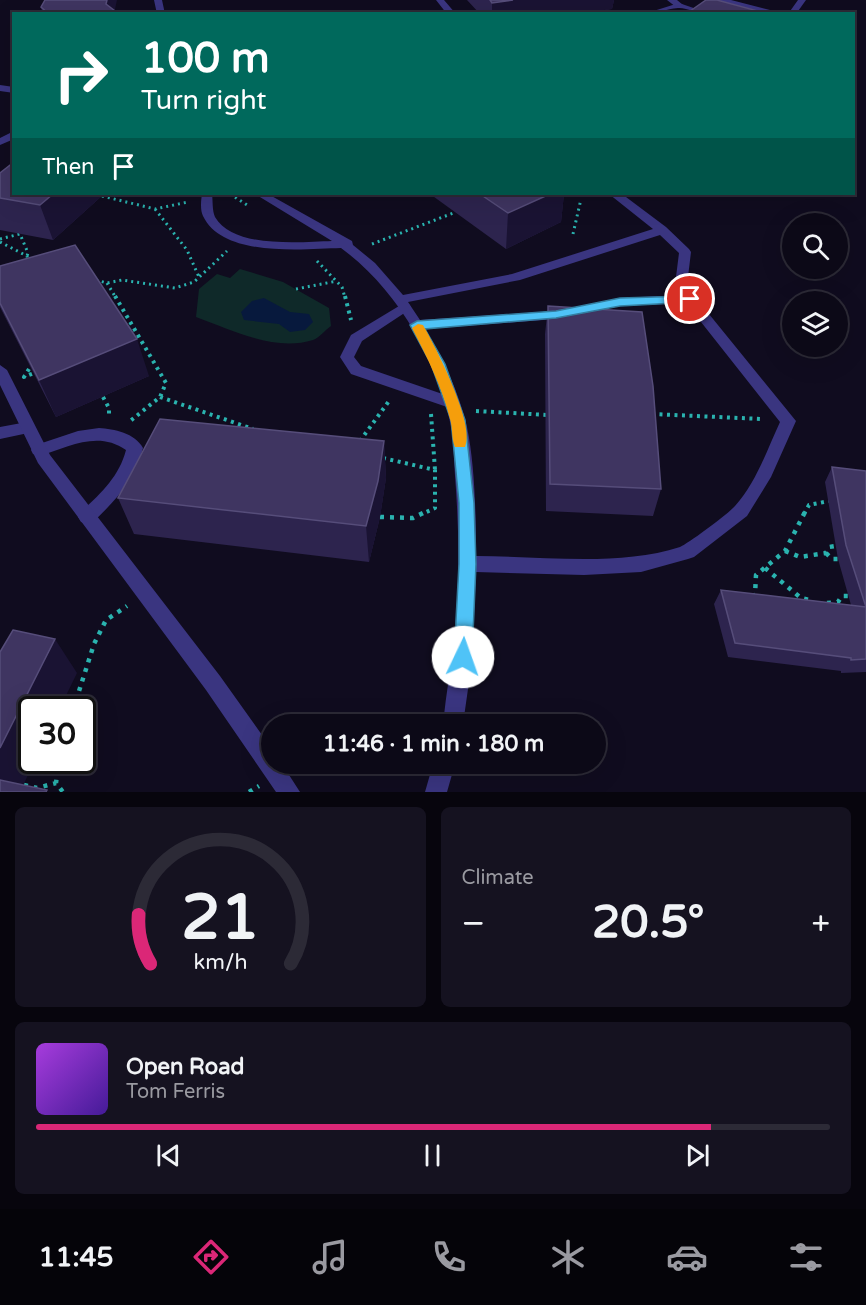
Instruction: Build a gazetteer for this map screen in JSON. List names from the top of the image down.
{
  "page": {
    "turn": ["100 m", "Turn right"],
    "then": "Then",
    "limit": "30",
    "trip": "11:46 · 1 min · 180 m",
    "tile": "Climate",
    "heat": ["−", "20.5°", "+"],
    "song": ["Open Road", "Tom Ferris"],
    "tabs": "11:45",
    "gauge": ["21", "km/h"]
  }
}
